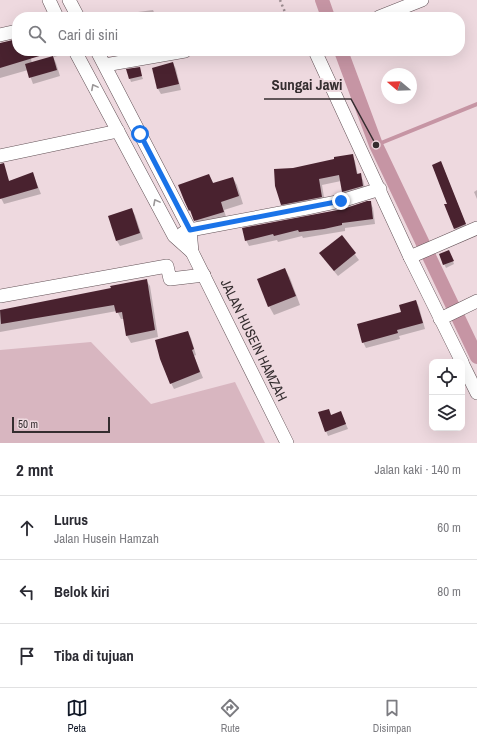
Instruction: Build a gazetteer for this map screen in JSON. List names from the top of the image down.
{
  "streets": {
    "street": ["JALAN HUSEIN HAMZAH"]
  },
  "places": ["Sungai Jawi"],
  "scale_bar": "50 m",
  "north": "left",
  "page": {
    "search": "Cari di sini",
    "scale": "50 m",
    "heading": ["2 mnt", "Jalan kaki · 140 m"],
    "list": [
      ["Lurus", "Jalan Husein Hamzah", "60 m"],
      ["Belok kiri", "80 m"],
      "Tiba di tujuan"
    ],
    "nav": ["Peta", "Rute", "Disimpan"]
  }
}
